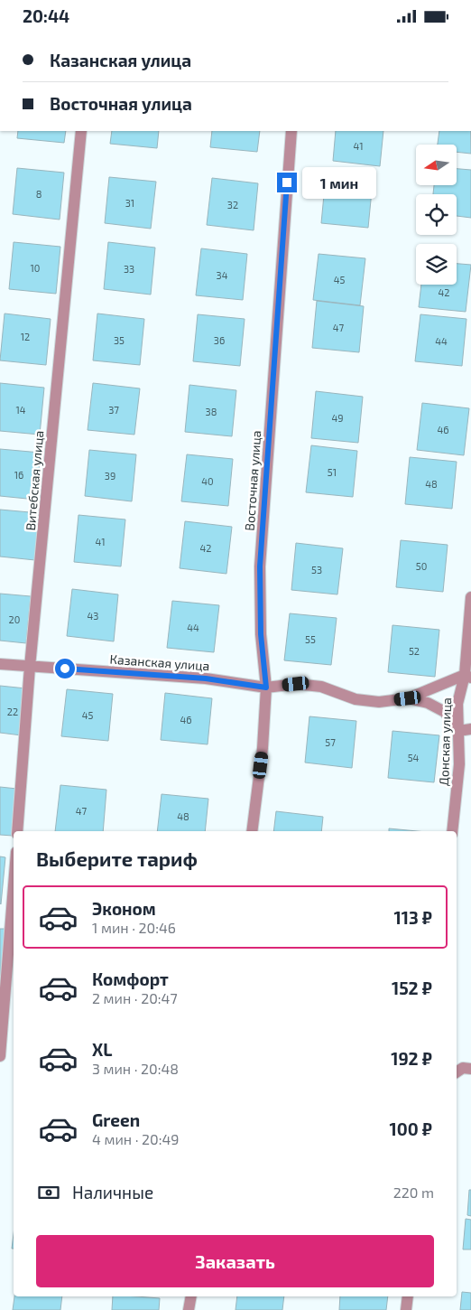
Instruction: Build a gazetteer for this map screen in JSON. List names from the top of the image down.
{
  "streets": {
    "street": [
      "Витебская улица",
      "Восточная улица",
      "Казанская улица",
      "Донская улица"
    ]
  },
  "crossings": [
    ["Витебская улица", "Казанская улица"],
    ["Восточная улица", "Казанская улица"],
    ["Казанская улица", "Донская улица"]
  ],
  "house_numbers": [
    "41",
    "8",
    "31",
    "32",
    "10",
    "33",
    "34",
    "45",
    "42",
    "47",
    "12",
    "35",
    "36",
    "44",
    "14",
    "37",
    "38",
    "49",
    "46",
    "51",
    "16",
    "39",
    "40",
    "48",
    "41",
    "42",
    "50",
    "53",
    "43",
    "20",
    "44",
    "55",
    "52",
    "22",
    "45",
    "46",
    "57",
    "54",
    "47",
    "48"
  ],
  "north": "left",
  "page": {
    "status": "20:44",
    "banner": ["Казанская улица", "Восточная улица"],
    "bubble": "1 мин",
    "heading": "Выберите тариф",
    "list": [
      {
        "name": "Эконом",
        "note": "1 мин · 20:46",
        "value": "113 ₽"
      },
      {
        "name": "Комфорт",
        "note": "2 мин · 20:47",
        "value": "152 ₽"
      },
      {
        "name": "XL",
        "note": "3 мин · 20:48",
        "value": "192 ₽"
      },
      {
        "name": "Green",
        "note": "4 мин · 20:49",
        "value": "100 ₽"
      }
    ],
    "pay": ["Наличные", "220 m"],
    "buttons": "Заказать"
  }
}
